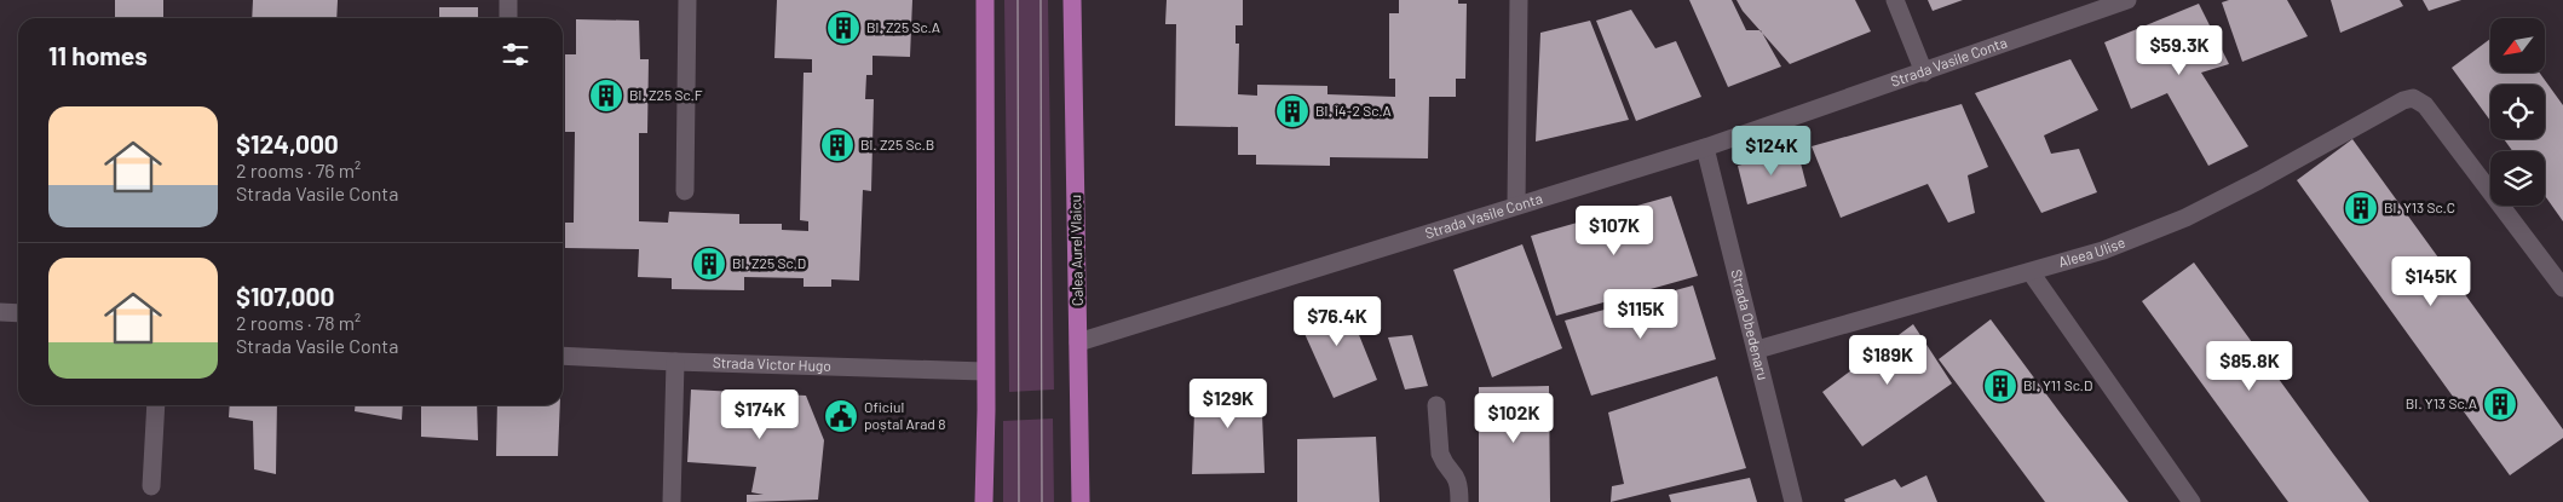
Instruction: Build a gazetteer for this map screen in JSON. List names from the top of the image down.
{
  "streets": {
    "main road": ["Calea Aurel Vlaicu"],
    "street": [
      "Strada Vasile Conta",
      "Aleea Ulise",
      "Strada Obedenaru",
      "Strada Victor Hugo"
    ]
  },
  "crossings": [
    ["Strada Vasile Conta", "Calea Aurel Vlaicu"],
    ["Strada Vasile Conta", "Strada Obedenaru"],
    ["Aleea Ulise", "Strada Obedenaru"]
  ],
  "places": {
    "building": [
      "Bl. Z25 Sc.A",
      "Bl. Z25 Sc.F",
      "Bl. i4-2 Sc.A",
      "Bl. Z25 Sc.B",
      "Bl. Y13 Sc.C",
      "Bl. Z25 Sc.D",
      "Bl. Y11 Sc.D",
      "Bl. Y13 Sc.A"
    ],
    "public building": ["Oficiul poștal Arad 8"]
  },
  "north": "bottom left",
  "page": {
    "heading": "11 homes",
    "price": [
      "$59.3K",
      "$124K",
      "$107K",
      "$145K",
      "$115K",
      "$76.4K",
      "$189K",
      "$85.8K",
      "$129K",
      "$174K",
      "$102K"
    ],
    "list": [
      {
        "name": "$124,000",
        "note": "2 rooms · 76 m² · Strada Vasile Conta"
      },
      {
        "name": "$107,000",
        "note": "2 rooms · 78 m² · Strada Vasile Conta"
      }
    ]
  }
}
